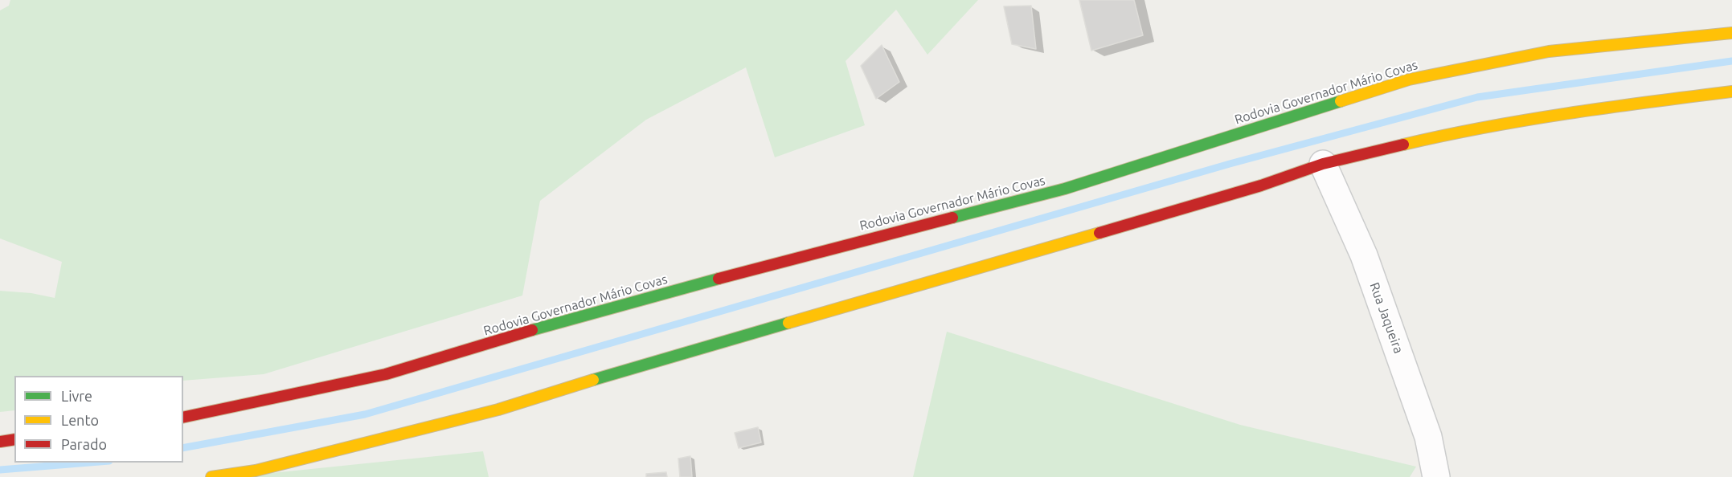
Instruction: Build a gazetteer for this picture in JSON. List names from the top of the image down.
{
  "streets": {
    "highway": ["Rodovia Governador Mário Covas"],
    "street": ["Rua Jaqueira"]
  },
  "legend": ["Livre", "Lento", "Parado"]
}
